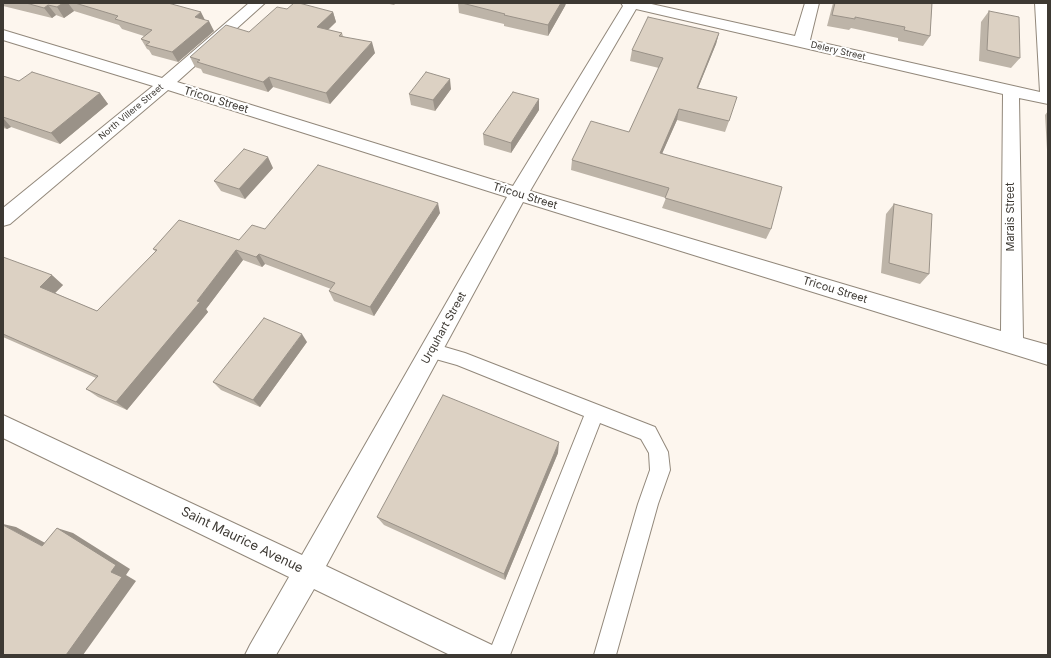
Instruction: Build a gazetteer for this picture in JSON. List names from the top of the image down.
{
  "streets": {
    "street": [
      "Delery Street",
      "Tricou Street",
      "North Villere Street",
      "Marais Street",
      "Urquhart Street",
      "Saint Maurice Avenue"
    ]
  },
  "crossings": [
    ["Delery Street", "Marais Street"],
    ["Delery Street", "Urquhart Street"],
    ["Tricou Street", "North Villere Street"],
    ["Tricou Street", "Marais Street"],
    ["Tricou Street", "Urquhart Street"],
    ["Urquhart Street", "Saint Maurice Avenue"]
  ]
}
